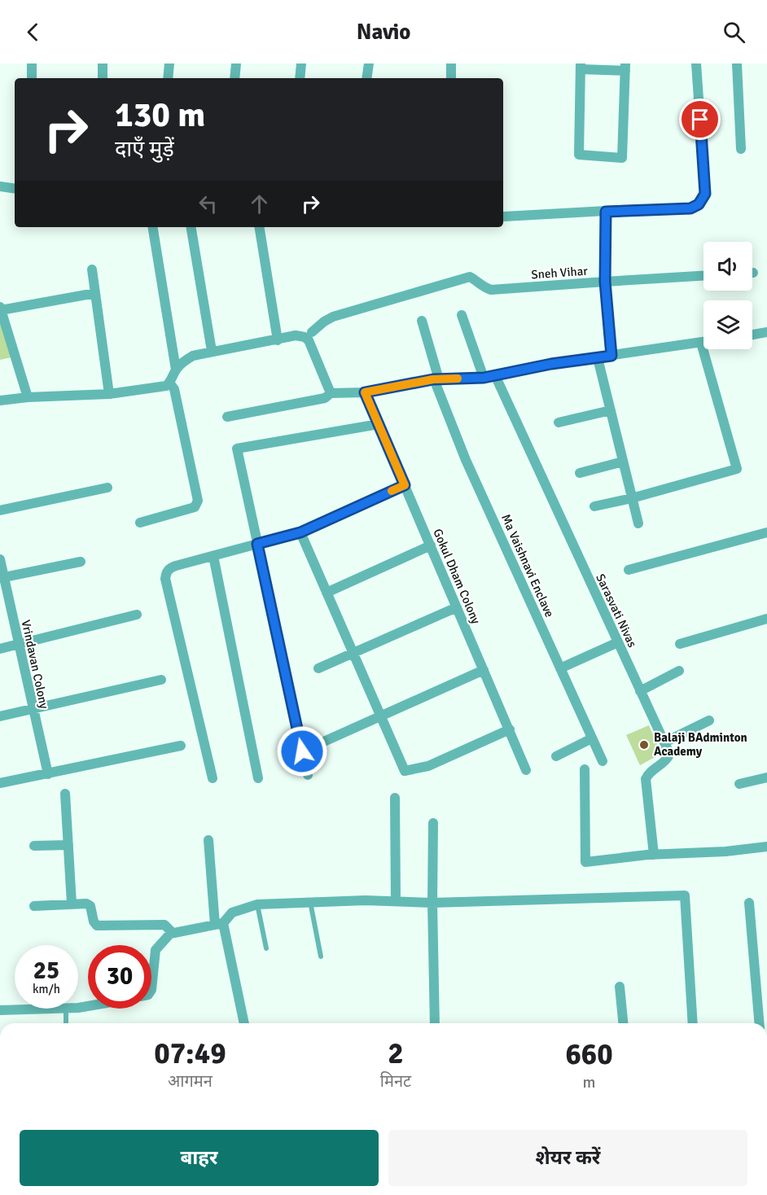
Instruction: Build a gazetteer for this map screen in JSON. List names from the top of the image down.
{
  "streets": {
    "street": [
      "Sneh Vihar",
      "Ma Vaishnavi Enclave",
      "Gokul Dham Colony",
      "Sarasvati Nivas",
      "Vrindavan Colony"
    ]
  },
  "places": ["Balaji BAdminton Academy"],
  "page": {
    "header": "Navio",
    "turn": ["130 m", "दाएँ मुड़ें"],
    "speed": "25 km/h",
    "limit": "30",
    "eta": [
      "07:49",
      "आगमन",
      "2",
      "मिनट",
      "660",
      "m"
    ],
    "buttons": ["बाहर", "शेयर करें"]
  }
}
